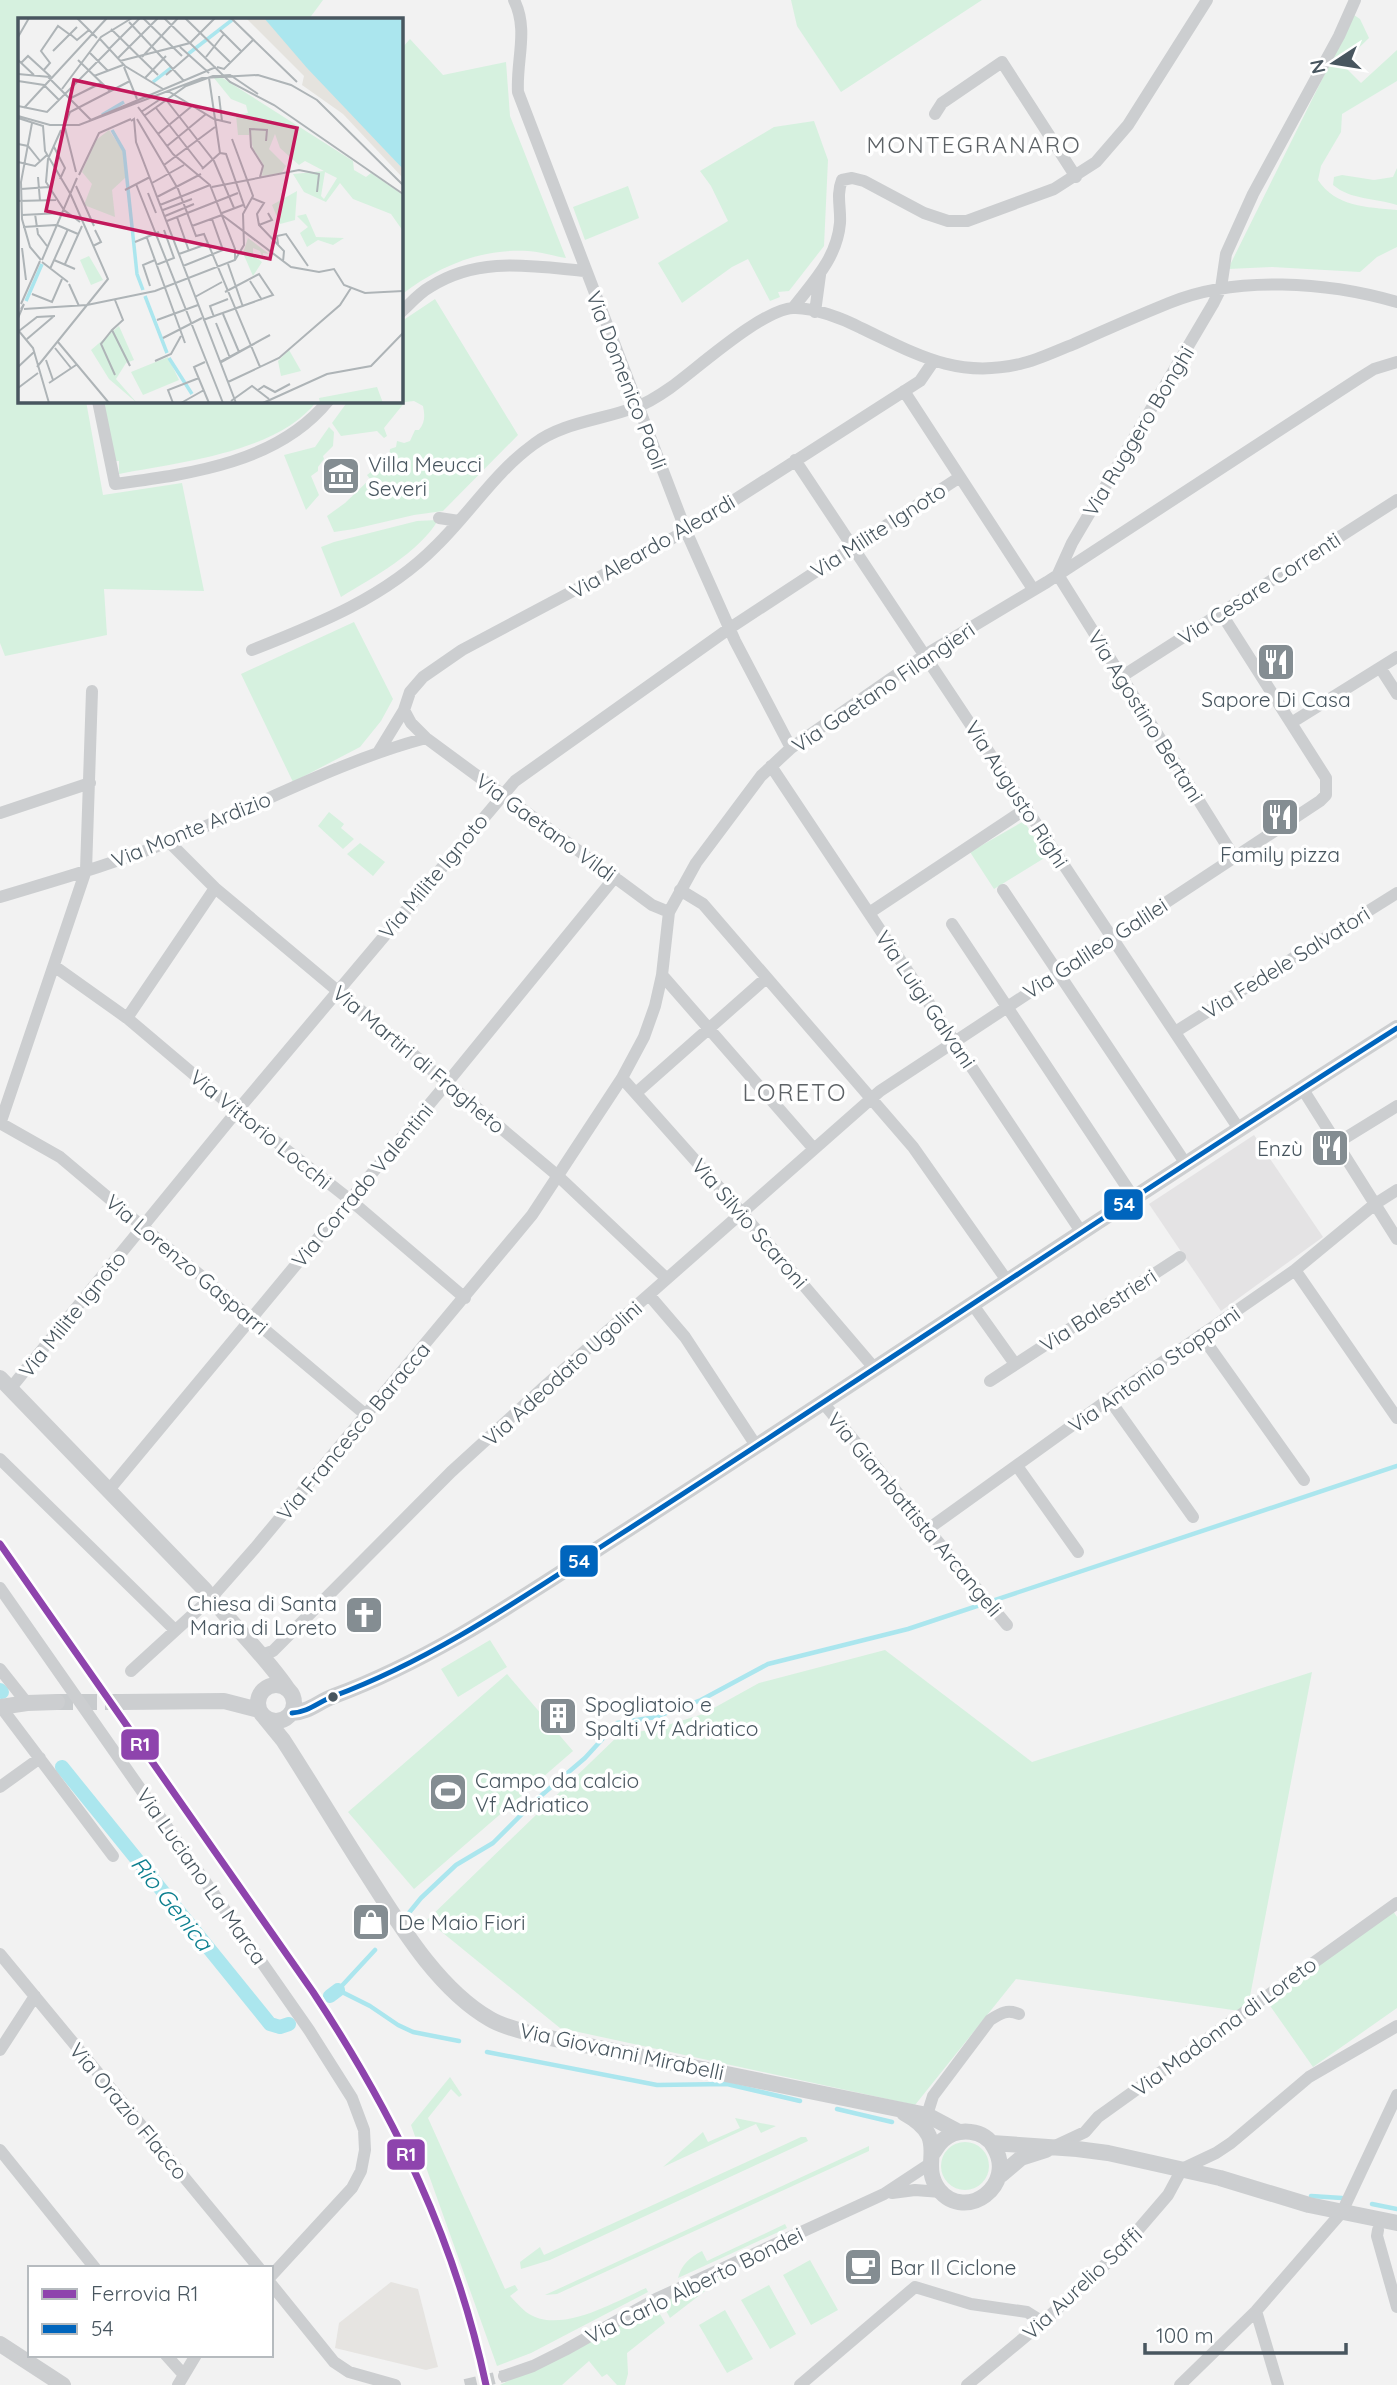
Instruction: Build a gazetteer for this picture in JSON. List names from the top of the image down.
{
  "streets": {
    "street": [
      "Via Domenico Paoli",
      "Via Ruggero Bonghi",
      "Via Milite Ignoto",
      "Via Aleardo Aleardi",
      "Via Cesare Correnti",
      "Via Gaetano Filangieri",
      "Via Agostino Bertani",
      "Via Augusto Righi",
      "Via Gaetano Vildi",
      "Via Monte Ardizio",
      "Via Galileo Galilei",
      "Via Fedele Salvatori",
      "Via Luigi Galvani",
      "Via Martiri di Fragheto",
      "Via Vittorio Locchi",
      "Via Corrado Valentini",
      "Via Silvio Scaroni",
      "Via Lorenzo Gasparri",
      "Via Balestrieri",
      "Via Antonio Stoppani",
      "Via Adeodato Ugolini",
      "Via Francesco Baracca",
      "Via Giambattista Arcangeli",
      "Via Luciano La Marca",
      "Via Madonna di Loreto",
      "Via Giovanni Mirabelli",
      "Via Orazio Flacco",
      "Via Aurelio Saffi",
      "Via Carlo Alberto Bondei"
    ]
  },
  "crossings": [
    ["Via Domenico Paoli", "Via Milite Ignoto"],
    ["Via Domenico Paoli", "Via Aleardo Aleardi"],
    ["Via Domenico Paoli", "Via Gaetano Filangieri"],
    ["Via Ruggero Bonghi", "Via Gaetano Filangieri"],
    ["Via Ruggero Bonghi", "Via Agostino Bertani"],
    ["Via Milite Ignoto", "Via Augusto Righi"],
    ["Via Milite Ignoto", "Via Gaetano Vildi"],
    ["Via Milite Ignoto", "Via Martiri di Fragheto"],
    ["Via Milite Ignoto", "Via Vittorio Locchi"],
    ["Via Milite Ignoto", "Via Lorenzo Gasparri"],
    ["Via Aleardo Aleardi", "Via Augusto Righi"],
    ["Via Cesare Correnti", "Via Agostino Bertani"],
    ["Via Gaetano Filangieri", "Via Agostino Bertani"],
    ["Via Gaetano Filangieri", "Via Augusto Righi"],
    ["Via Gaetano Filangieri", "Via Gaetano Vildi"],
    ["Via Gaetano Filangieri", "Via Luigi Galvani"],
    ["Via Gaetano Filangieri", "Via Martiri di Fragheto"],
    ["Via Gaetano Filangieri", "Via Silvio Scaroni"],
    ["Via Gaetano Filangieri", "Via Francesco Baracca"],
    ["Via Agostino Bertani", "Via Galileo Galilei"],
    ["Via Augusto Righi", "Via Galileo Galilei"],
    ["Via Augusto Righi", "Via Fedele Salvatori"],
    ["Via Gaetano Vildi", "Via Monte Ardizio"],
    ["Via Gaetano Vildi", "Via Corrado Valentini"],
    ["Via Monte Ardizio", "Via Martiri di Fragheto"],
    ["Via Galileo Galilei", "Via Luigi Galvani"],
    ["Via Galileo Galilei", "Via Adeodato Ugolini"],
    ["Via Martiri di Fragheto", "Via Corrado Valentini"],
    ["Via Martiri di Fragheto", "Via Adeodato Ugolini"],
    ["Via Martiri di Fragheto", "Via Francesco Baracca"],
    ["Via Vittorio Locchi", "Via Corrado Valentini"],
    ["Via Vittorio Locchi", "Via Francesco Baracca"],
    ["Via Corrado Valentini", "Via Lorenzo Gasparri"],
    ["Via Silvio Scaroni", "Via Adeodato Ugolini"],
    ["Via Lorenzo Gasparri", "Via Francesco Baracca"],
    ["Via Antonio Stoppani", "Via Giambattista Arcangeli"],
    ["Via Madonna di Loreto", "Via Giovanni Mirabelli"],
    ["Via Giovanni Mirabelli", "Via Aurelio Saffi"],
    ["Via Giovanni Mirabelli", "Via Carlo Alberto Bondei"]
  ],
  "districts": ["MONTEGRANARO", "LORETO"],
  "water": ["Rio Genica"],
  "places": {
    "museum": ["Villa Meucci Severi"],
    "restaurant": ["Sapore Di Casa", "Family pizza", "Enzù"],
    "church": ["Chiesa di Santa Maria di Loreto"],
    "building": ["Spogliatoio e Spalti Vf Adriatico"],
    "sports": ["Campo da calcio Vf Adriatico"],
    "shop": ["De Maio Fiori"],
    "cafe": ["Bar Il Ciclone"]
  },
  "lines": ["transit line 54", "rail line R1"],
  "legend": ["Ferrovia R1", "54"],
  "scale_bar": "100 m",
  "north": "left"
}
